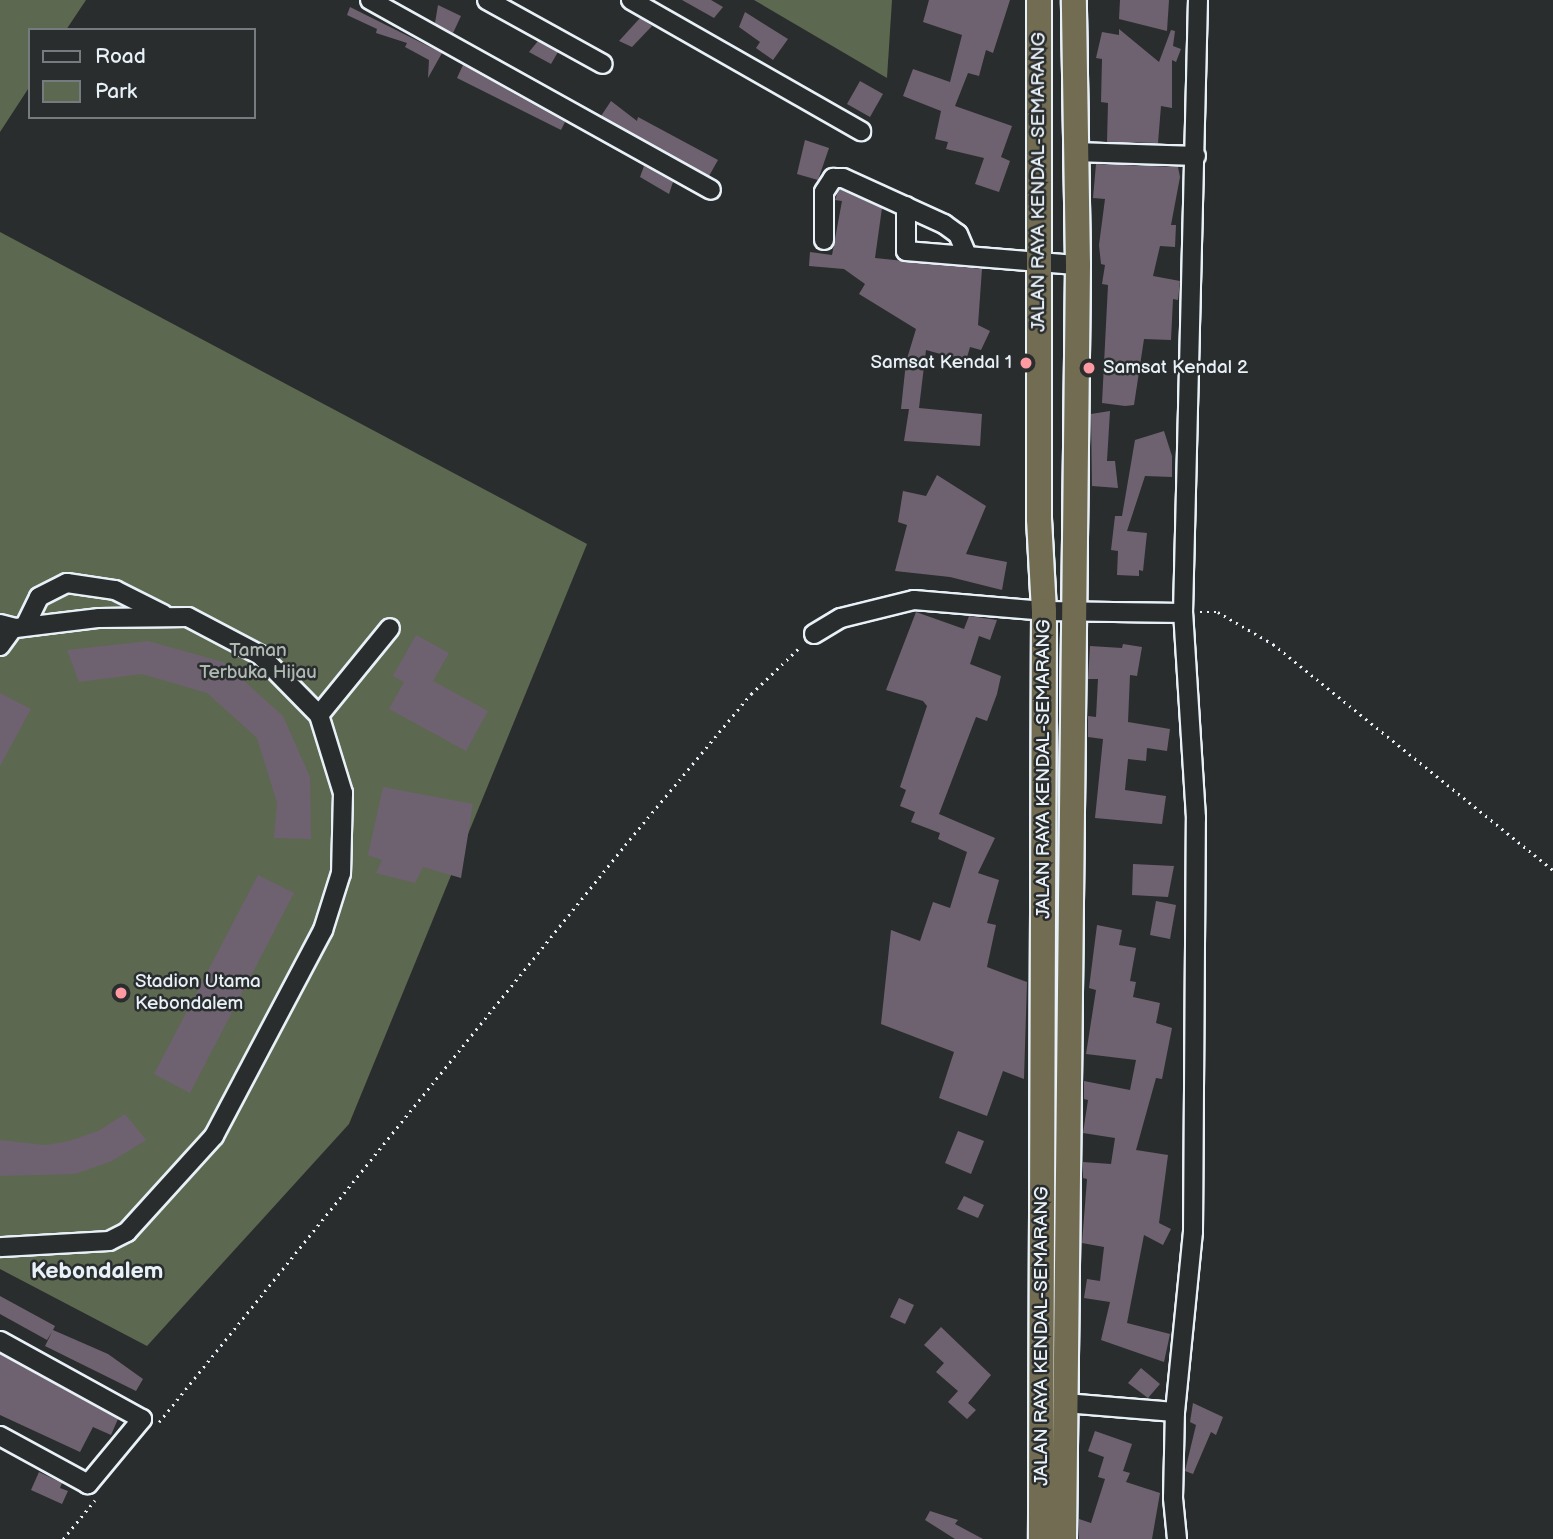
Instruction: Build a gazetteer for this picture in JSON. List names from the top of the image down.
{
  "streets": {
    "highway": ["JALAN RAYA KENDAL-SEMARANG"]
  },
  "districts": ["Kebondalem"],
  "parks": ["Taman Terbuka Hijau"],
  "places": ["Samsat Kendal 1", "Samsat Kendal 2", "Stadion Utama Kebondalem"],
  "legend": ["Road", "Park"]
}
